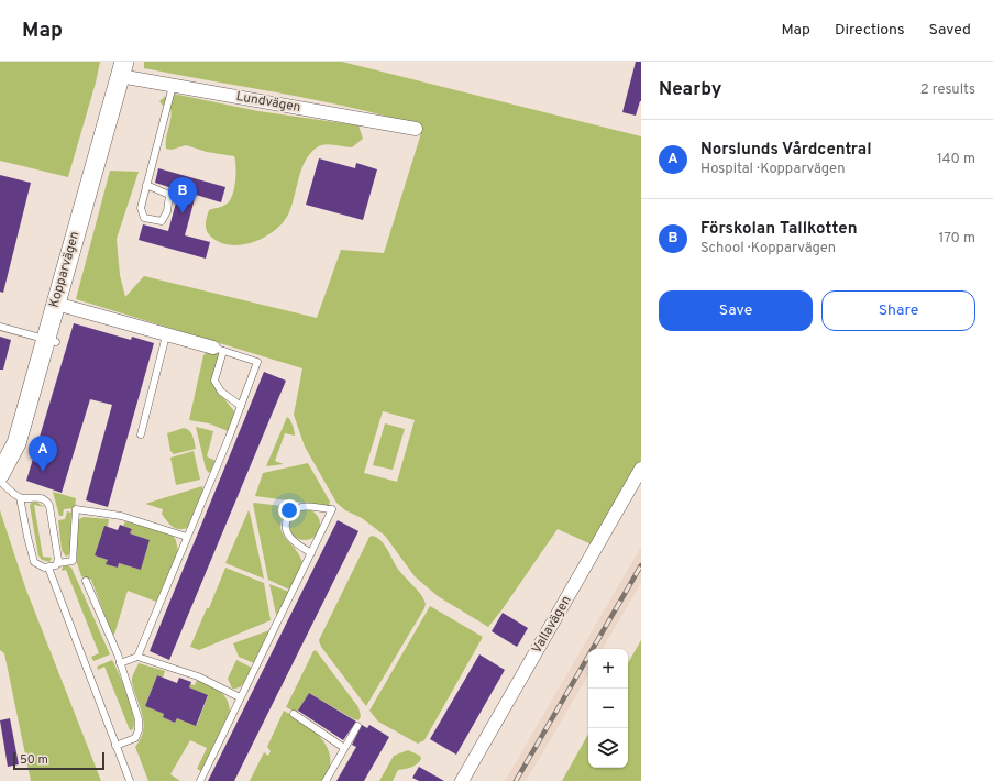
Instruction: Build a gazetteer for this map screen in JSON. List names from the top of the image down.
{
  "streets": {
    "street": ["Lundvägen", "Kopparvägen", "Vallavägen"]
  },
  "crossings": [
    ["Lundvägen", "Kopparvägen"]
  ],
  "scale_bar": "50 m",
  "page": {
    "header": "Map",
    "nav": ["Map", "Directions", "Saved"],
    "heading": ["Nearby", "2 results"],
    "list": [
      {
        "mark": "A",
        "name": "Norslunds Vårdcentral",
        "note": "Hospital · Kopparvägen",
        "value": "140 m"
      },
      {
        "mark": "B",
        "name": "Förskolan Tallkotten",
        "note": "School · Kopparvägen",
        "value": "170 m"
      }
    ],
    "pins": ["B", "A"],
    "buttons": ["Save", "Share"],
    "map_buttons": ["+", "−"],
    "scale": "50 m"
  }
}
